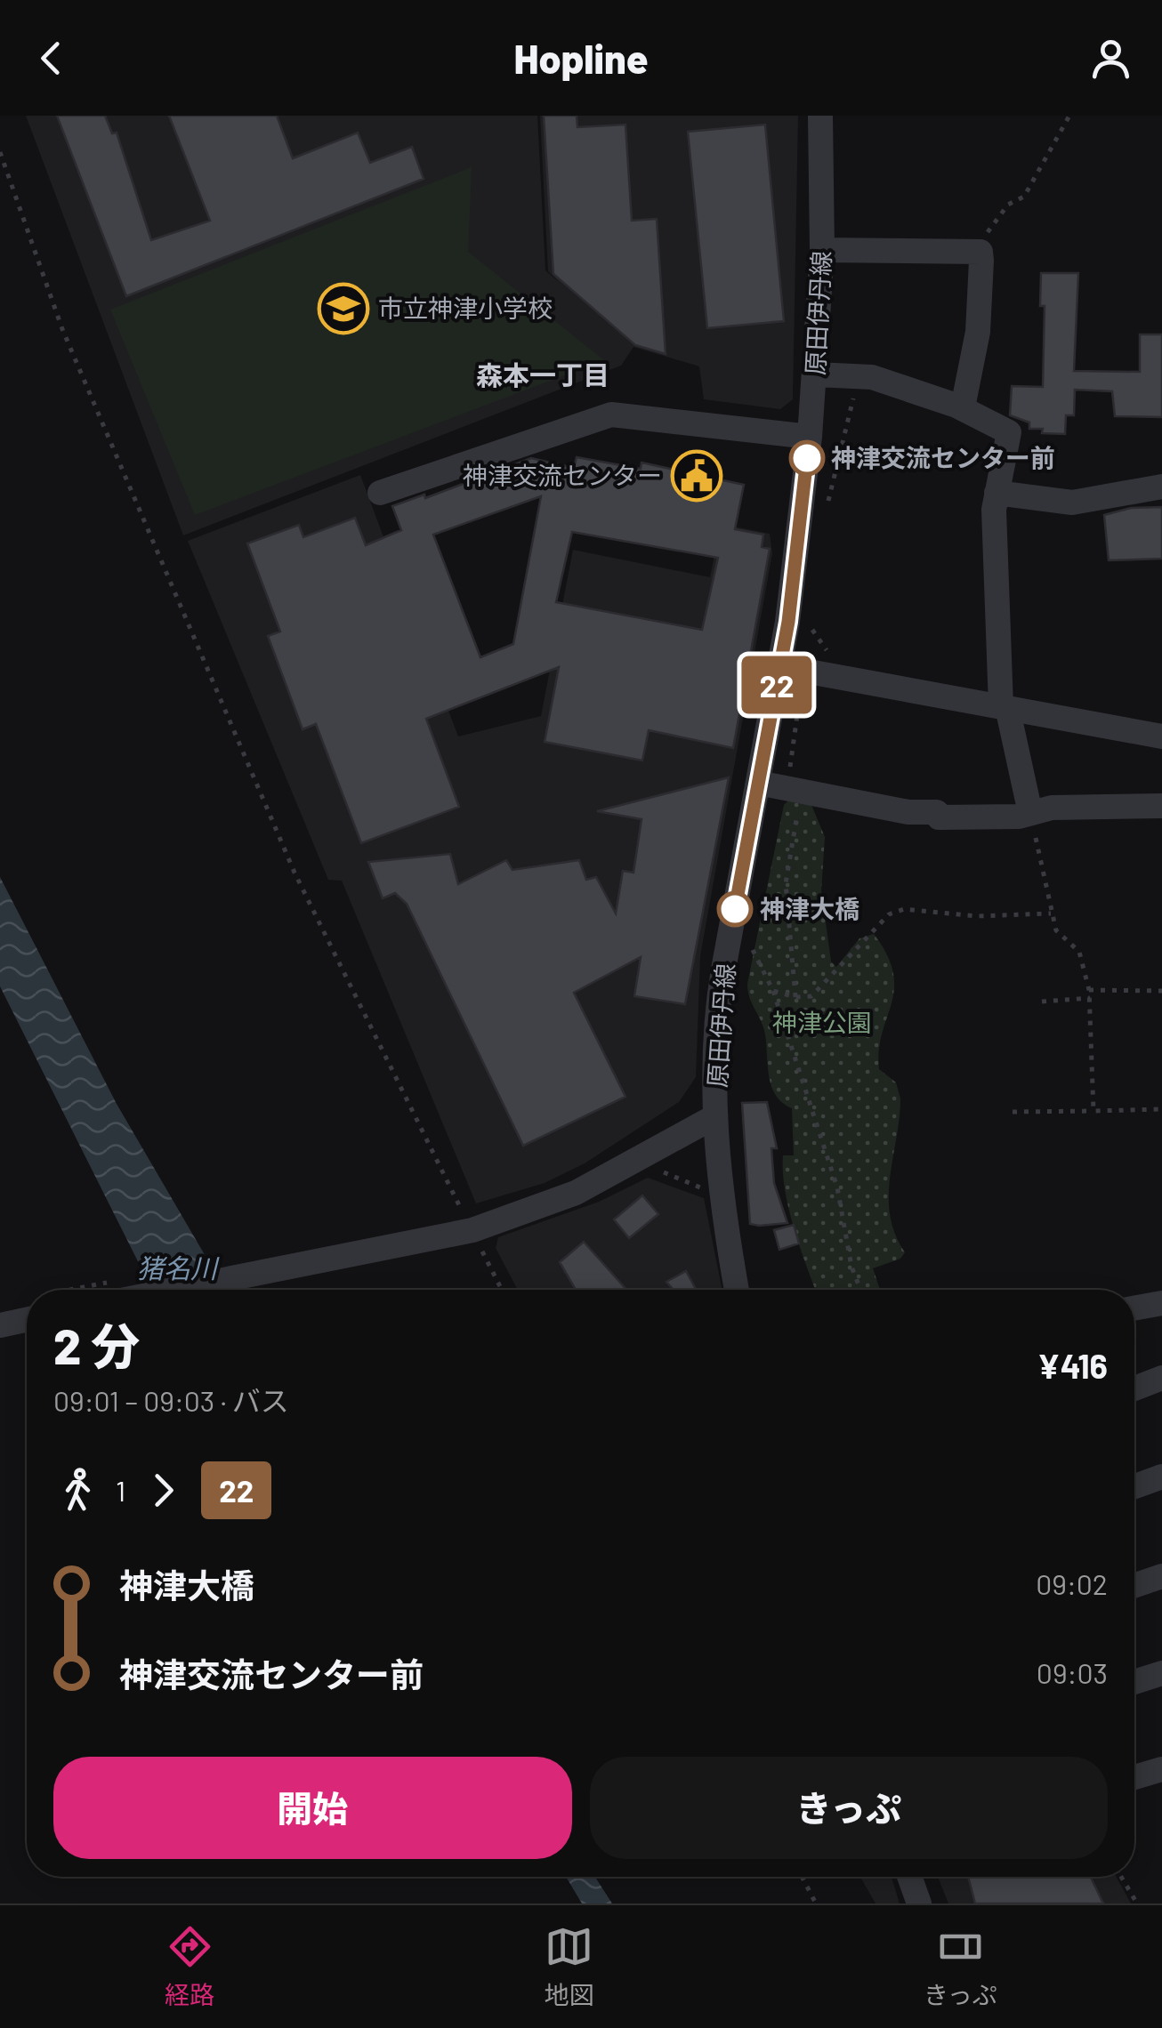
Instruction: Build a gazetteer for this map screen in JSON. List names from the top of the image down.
{
  "streets": {
    "street": ["原田伊丹線"]
  },
  "districts": ["森本一丁目"],
  "water": ["猪名川"],
  "parks": ["神津公園"],
  "places": {
    "school or university": ["市立神津小学校"],
    "other": ["神津交流センター前", "神津大橋"],
    "public building": ["神津交流センター"]
  },
  "lines": ["bus line 22"],
  "page": {
    "header": "Hopline",
    "on_map": "22",
    "heading": ["2 分", "09:01 – 09:03 · バス", "¥416"],
    "legs": ["1", "22"],
    "list": [
      {
        "name": "神津大橋",
        "value": "09:02"
      },
      {
        "name": "神津交流センター前",
        "value": "09:03"
      }
    ],
    "buttons": ["開始", "きっぷ"],
    "tabs": ["経路", "地図", "きっぷ"]
  }
}
